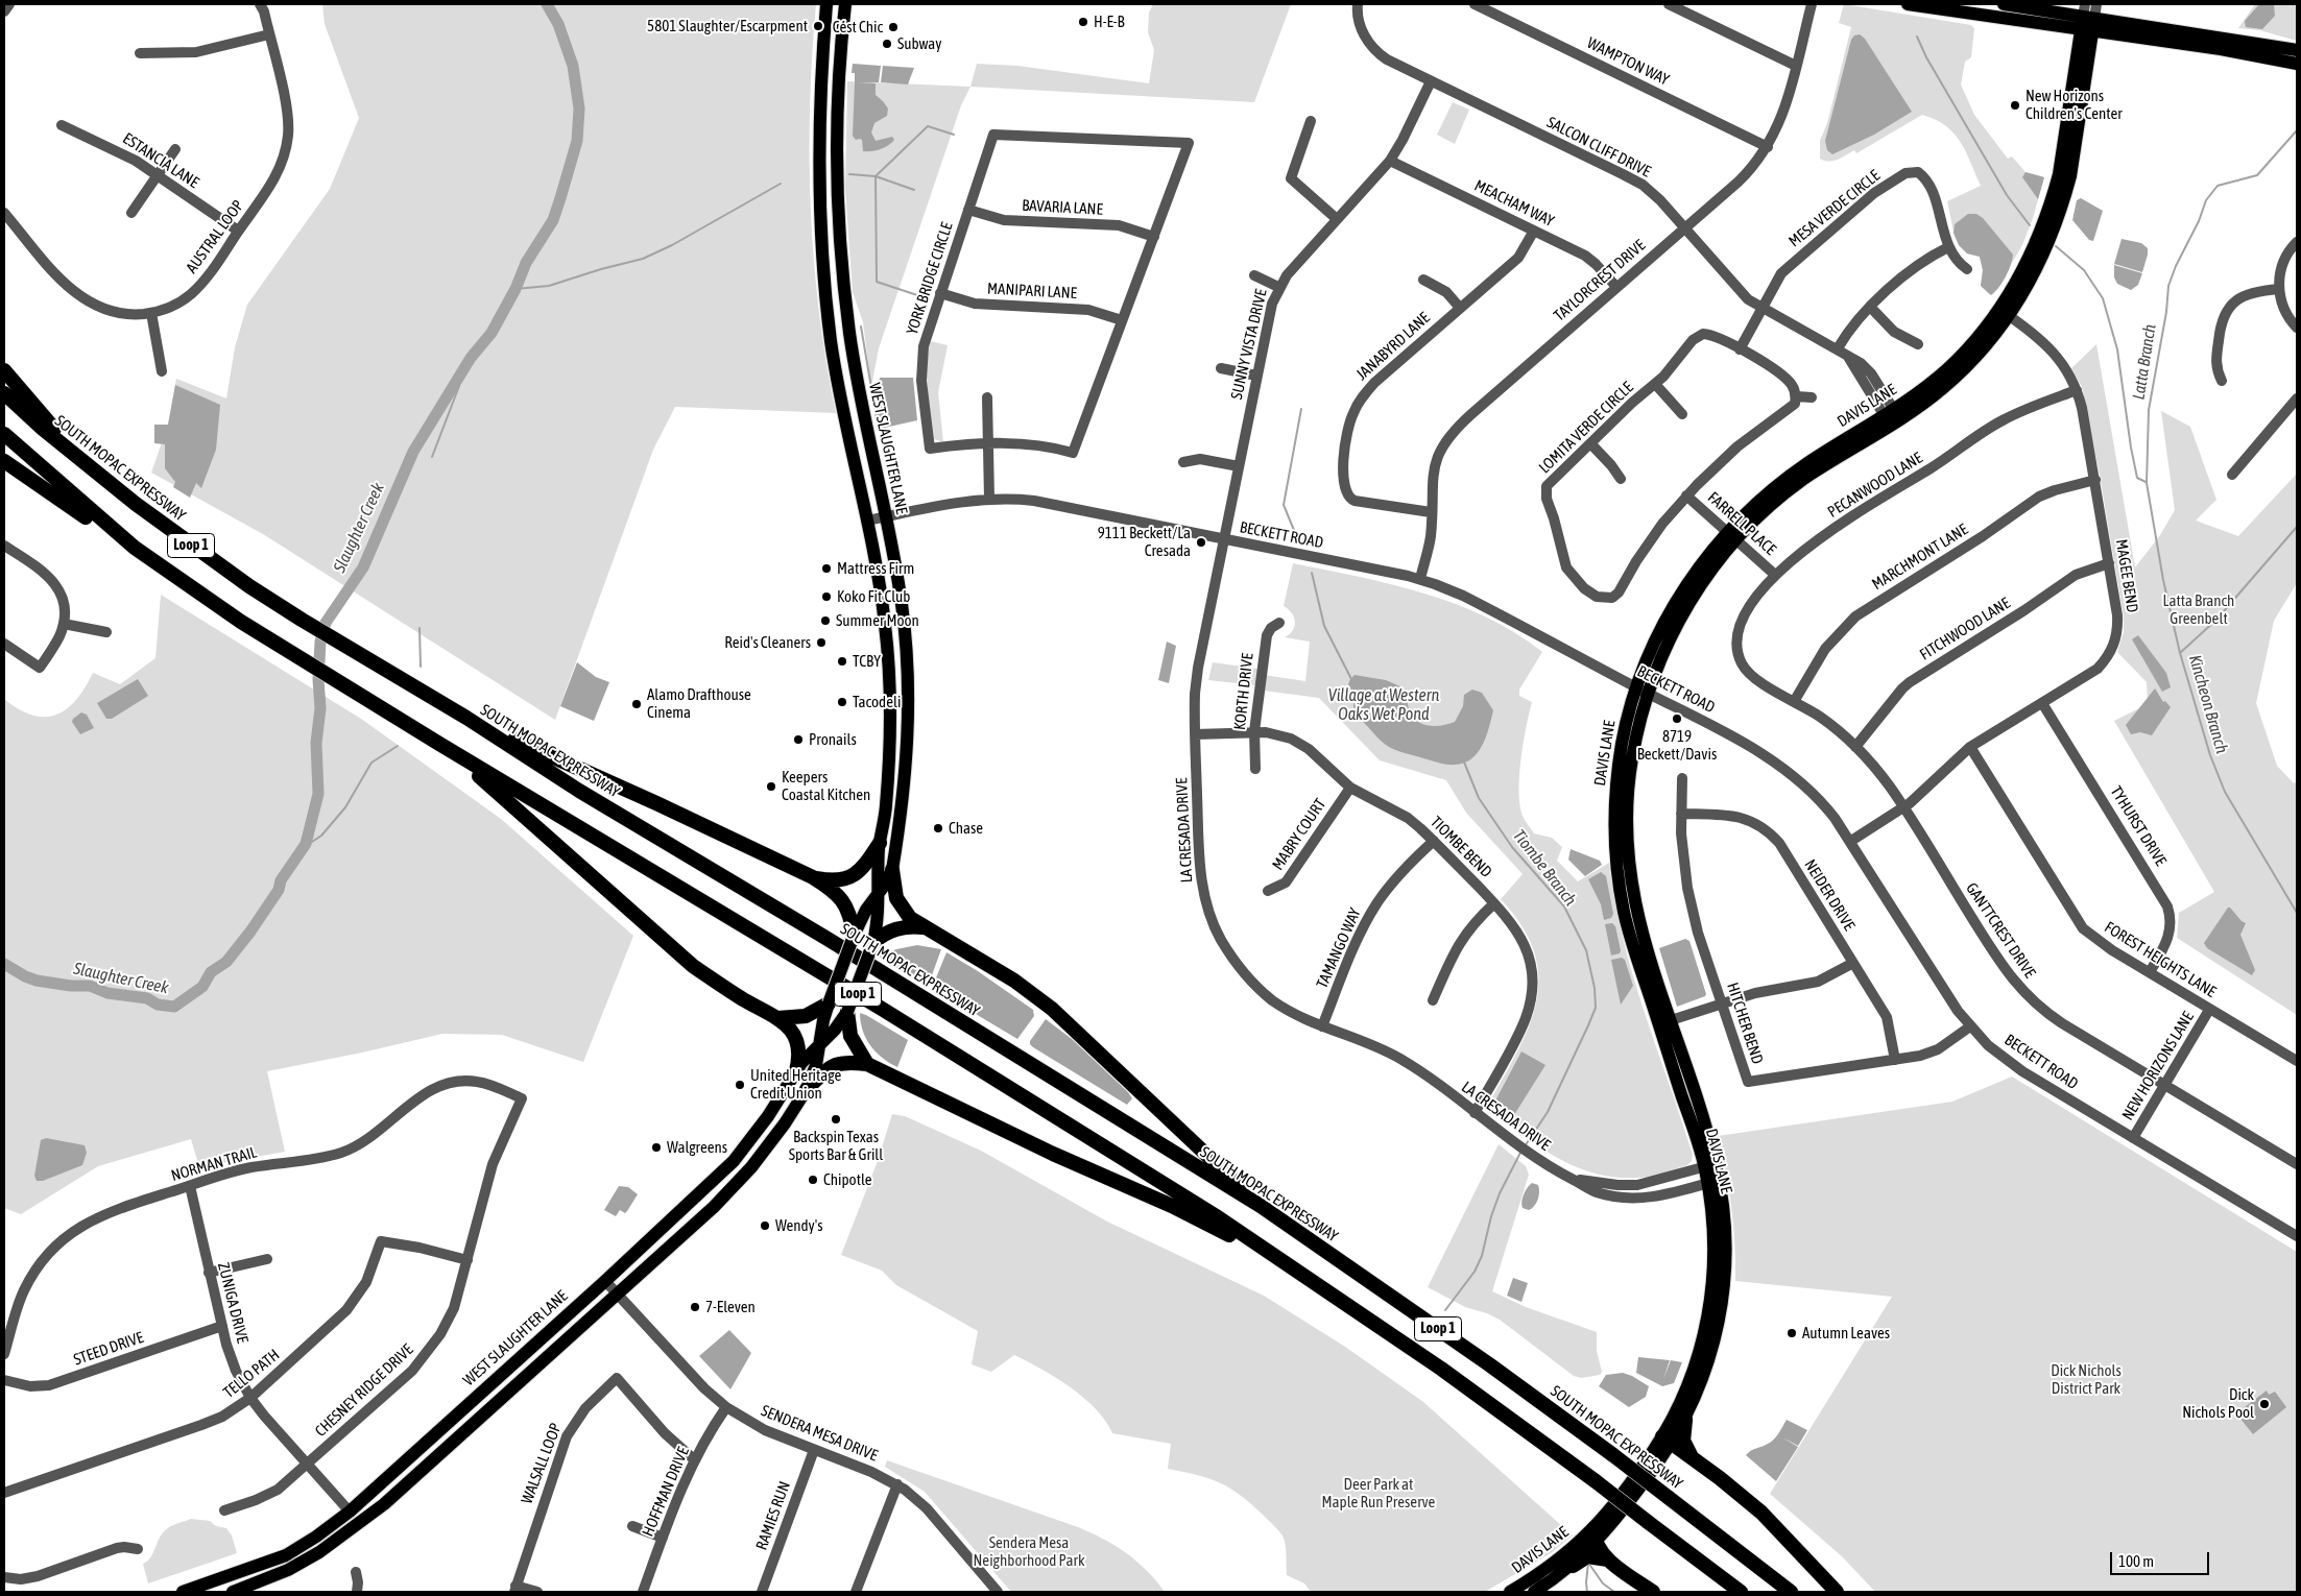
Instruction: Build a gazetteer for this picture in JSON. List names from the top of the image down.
{
  "streets": {
    "highway": ["SOUTH MOPAC EXPRESSWAY", "Loop 1"],
    "main road": ["DAVIS LANE", "WEST SLAUGHTER LANE"],
    "street": [
      "WAMPTON WAY",
      "SALCON CLIFF DRIVE",
      "ESTANCIA LANE",
      "MEACHAM WAY",
      "BAVARIA LANE",
      "MESA VERDE CIRCLE",
      "AUSTRAL LOOP",
      "YORK BRIDGE CIRCLE",
      "TAYLORCREST DRIVE",
      "MANIPARI LANE",
      "SUNNY VISTA DRIVE",
      "JANABYRD LANE",
      "LOMITA VERDE CIRCLE",
      "PECANWOOD LANE",
      "FARRELL PLACE",
      "BECKETT ROAD",
      "MARCHMONT LANE",
      "MAGEE BEND",
      "FITCHWOOD LANE",
      "KORTH DRIVE",
      "TYHURST DRIVE",
      "LA CRESADA DRIVE",
      "MABRY COURT",
      "TIOMBE BEND",
      "NEIDER DRIVE",
      "GANTTCREST DRIVE",
      "TAMANGO WAY",
      "FOREST HEIGHTS LANE",
      "HITCHER BEND",
      "NEW HORIZONS LANE",
      "NORMAN TRAIL",
      "ZUNIGA DRIVE",
      "STEED DRIVE",
      "TELLO PATH",
      "CHESNEY RIDGE DRIVE",
      "SENDERA MESA DRIVE",
      "WALSALL LOOP",
      "HOFFMAN DRIVE",
      "RAMIES RUN"
    ]
  },
  "crossings": [
    ["WAMPTON WAY", "TAYLORCREST DRIVE"],
    ["SALCON CLIFF DRIVE", "MESA VERDE CIRCLE"],
    ["SALCON CLIFF DRIVE", "TAYLORCREST DRIVE"],
    ["SALCON CLIFF DRIVE", "SUNNY VISTA DRIVE"],
    ["SALCON CLIFF DRIVE", "DAVIS LANE"],
    ["ESTANCIA LANE", "AUSTRAL LOOP"],
    ["MEACHAM WAY", "TAYLORCREST DRIVE"],
    ["MEACHAM WAY", "SUNNY VISTA DRIVE"],
    ["MEACHAM WAY", "JANABYRD LANE"],
    ["BAVARIA LANE", "YORK BRIDGE CIRCLE"],
    ["MESA VERDE CIRCLE", "LOMITA VERDE CIRCLE"],
    ["YORK BRIDGE CIRCLE", "MANIPARI LANE"],
    ["TAYLORCREST DRIVE", "JANABYRD LANE"],
    ["TAYLORCREST DRIVE", "BECKETT ROAD"],
    ["SUNNY VISTA DRIVE", "BECKETT ROAD"],
    ["SUNNY VISTA DRIVE", "LA CRESADA DRIVE"],
    ["DAVIS LANE", "FARRELL PLACE"],
    ["DAVIS LANE", "BECKETT ROAD"],
    ["DAVIS LANE", "MAGEE BEND"],
    ["DAVIS LANE", "LA CRESADA DRIVE"],
    ["LOMITA VERDE CIRCLE", "FARRELL PLACE"],
    ["WEST SLAUGHTER LANE", "BECKETT ROAD"],
    ["WEST SLAUGHTER LANE", "ZUNIGA DRIVE"],
    ["WEST SLAUGHTER LANE", "SENDERA MESA DRIVE"],
    ["PECANWOOD LANE", "FARRELL PLACE"],
    ["PECANWOOD LANE", "MAGEE BEND"],
    ["PECANWOOD LANE", "GANTTCREST DRIVE"],
    ["BECKETT ROAD", "MAGEE BEND"],
    ["BECKETT ROAD", "LA CRESADA DRIVE"],
    ["BECKETT ROAD", "HITCHER BEND"],
    ["BECKETT ROAD", "NEW HORIZONS LANE"],
    ["MARCHMONT LANE", "MAGEE BEND"],
    ["MARCHMONT LANE", "GANTTCREST DRIVE"],
    ["MAGEE BEND", "FITCHWOOD LANE"],
    ["MAGEE BEND", "TYHURST DRIVE"],
    ["MAGEE BEND", "GANTTCREST DRIVE"],
    ["MAGEE BEND", "FOREST HEIGHTS LANE"],
    ["FITCHWOOD LANE", "GANTTCREST DRIVE"],
    ["KORTH DRIVE", "TIOMBE BEND"],
    ["TYHURST DRIVE", "FOREST HEIGHTS LANE"],
    ["LA CRESADA DRIVE", "TIOMBE BEND"],
    ["LA CRESADA DRIVE", "TAMANGO WAY"],
    ["MABRY COURT", "TIOMBE BEND"],
    ["TIOMBE BEND", "TAMANGO WAY"],
    ["NEIDER DRIVE", "HITCHER BEND"],
    ["GANTTCREST DRIVE", "NEW HORIZONS LANE"],
    ["FOREST HEIGHTS LANE", "NEW HORIZONS LANE"],
    ["NORMAN TRAIL", "ZUNIGA DRIVE"],
    ["NORMAN TRAIL", "CHESNEY RIDGE DRIVE"],
    ["ZUNIGA DRIVE", "STEED DRIVE"],
    ["ZUNIGA DRIVE", "TELLO PATH"],
    ["ZUNIGA DRIVE", "CHESNEY RIDGE DRIVE"],
    ["TELLO PATH", "CHESNEY RIDGE DRIVE"],
    ["SENDERA MESA DRIVE", "HOFFMAN DRIVE"],
    ["SENDERA MESA DRIVE", "RAMIES RUN"],
    ["WALSALL LOOP", "HOFFMAN DRIVE"]
  ],
  "water": [
    "Latta Branch",
    "Slaughter Creek",
    "Village at Western Oaks Wet Pond",
    "Kincheon Branch",
    "Tiombe Branch"
  ],
  "parks": [
    "Latta Branch Greenbelt",
    "Dick Nichols District Park",
    "Deer Park at Maple Run Preserve",
    "Sendera Mesa Neighborhood Park"
  ],
  "places": [
    "H-E-B",
    "5801 Slaughter/Escarpment",
    "Cést Chic",
    "Subway",
    "New Horizons Children's Center",
    "9111 Beckett/La Cresada",
    "Mattress Firm",
    "Koko Fit Club",
    "Summer Moon",
    "Reid's Cleaners",
    "TCBY",
    "Tacodeli",
    "Alamo Drafthouse Cinema",
    "8719 Beckett/Davis",
    "Pronails",
    "Keepers Coastal Kitchen",
    "Chase",
    "United Heritage Credit Union",
    "Backspin Texas Sports Bar & Grill",
    "Walgreens",
    "Chipotle",
    "Wendy's",
    "7-Eleven",
    "Autumn Leaves",
    "Dick Nichols Pool"
  ],
  "scale_bar": "100 m"
}
